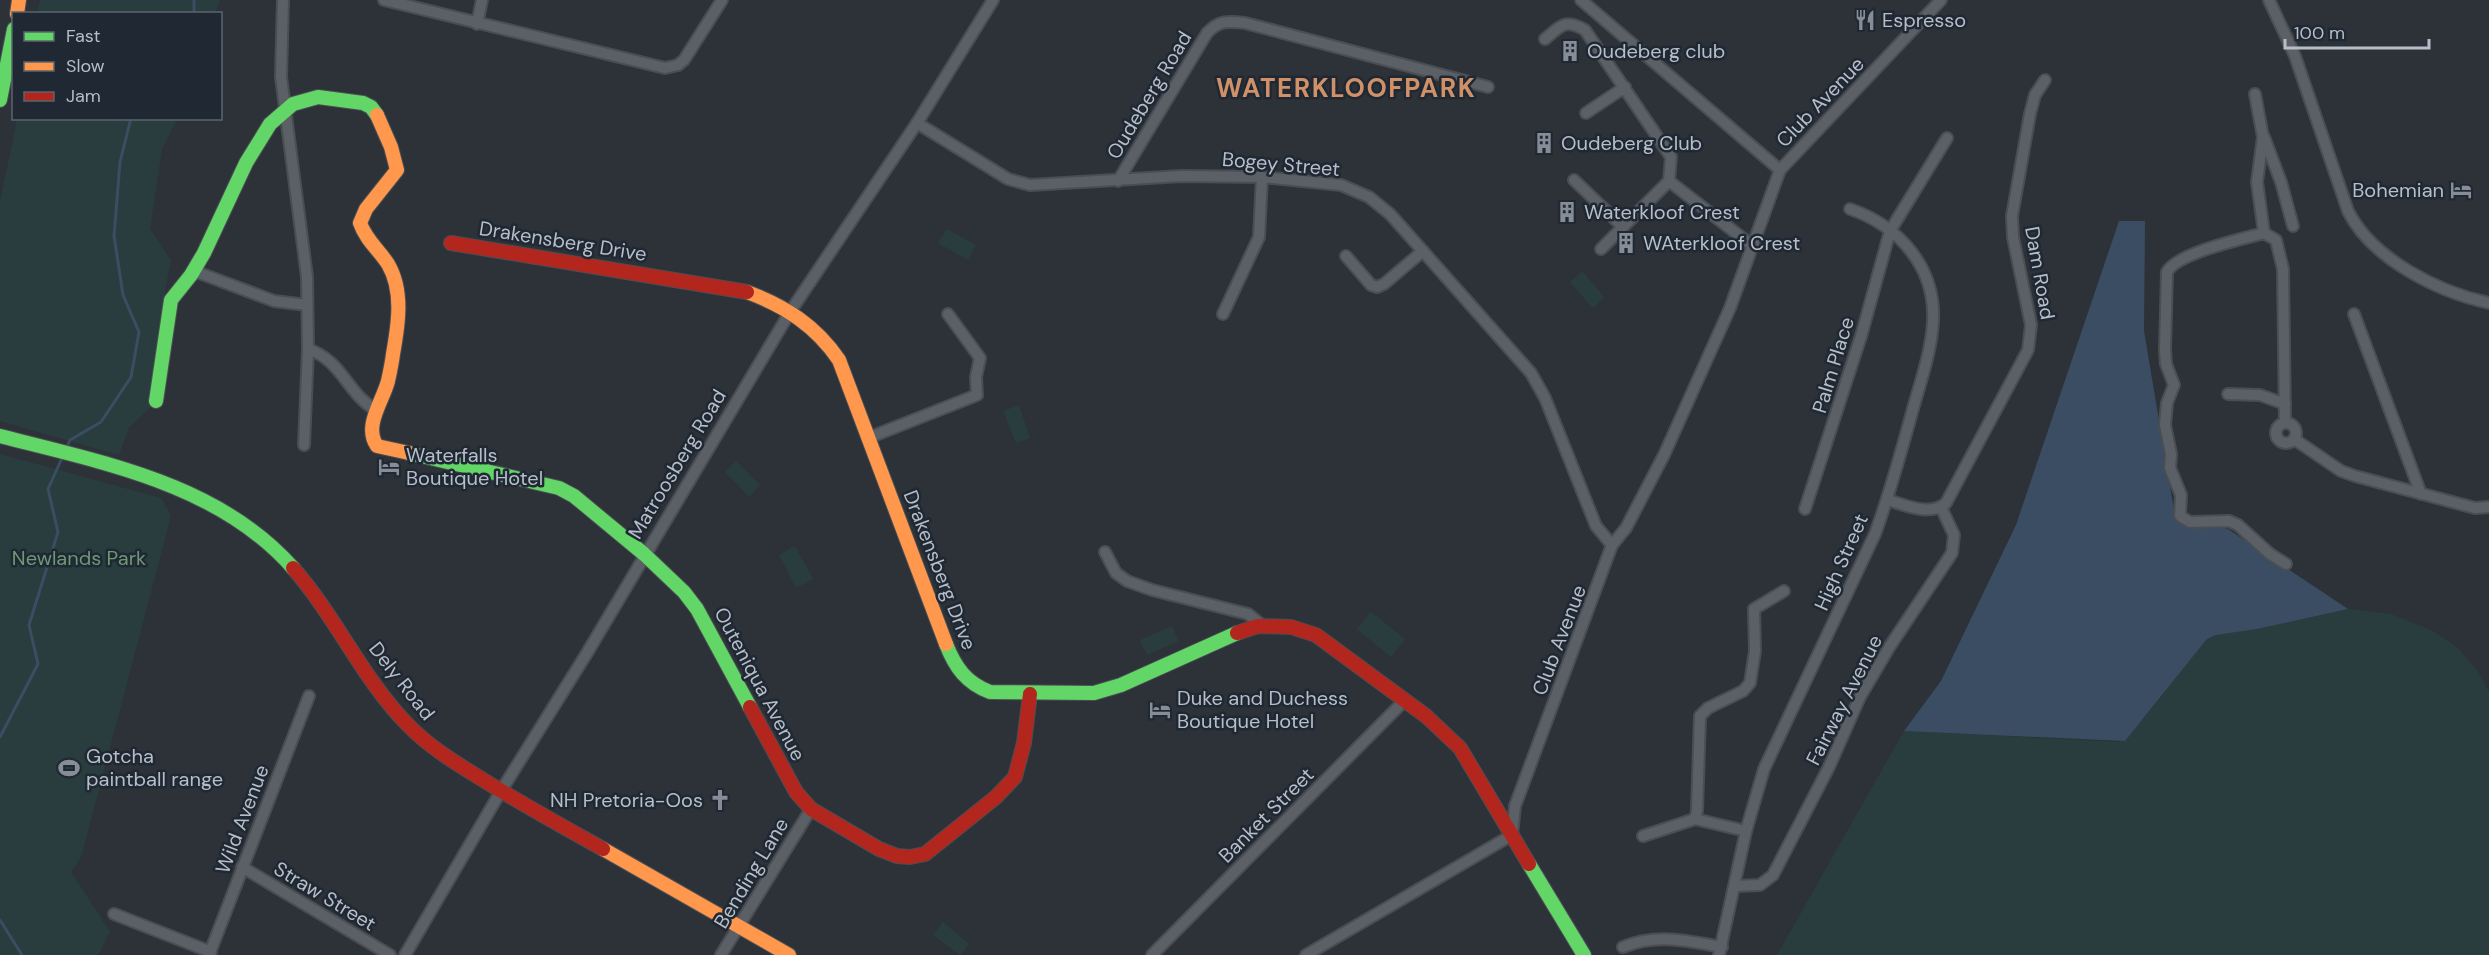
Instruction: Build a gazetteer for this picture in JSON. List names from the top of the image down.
{
  "streets": {
    "main road": ["Drakensberg Drive", "Dely Road", "Outeniqua Avenue"],
    "street": [
      "Oudeberg Road",
      "Club Avenue",
      "Bogey Street",
      "Dam Road",
      "Palm Place",
      "Matroosberg Road",
      "High Street",
      "Fairway Avenue",
      "Banket Street",
      "Wild Avenue",
      "Bending Lane",
      "Straw Street"
    ]
  },
  "crossings": [
    ["Oudeberg Road", "Bogey Street"],
    ["Club Avenue", "Bogey Street"],
    ["Club Avenue", "Drakensberg Drive"],
    ["Bogey Street", "Matroosberg Road"],
    ["Drakensberg Drive", "Matroosberg Road"],
    ["Drakensberg Drive", "Outeniqua Avenue"],
    ["Drakensberg Drive", "Banket Street"],
    ["Dam Road", "Fairway Avenue"],
    ["Palm Place", "High Street"],
    ["Matroosberg Road", "Dely Road"],
    ["Matroosberg Road", "Outeniqua Avenue"],
    ["High Street", "Fairway Avenue"],
    ["Dely Road", "Bending Lane"],
    ["Outeniqua Avenue", "Bending Lane"],
    ["Wild Avenue", "Straw Street"]
  ],
  "districts": ["WATERKLOOFPARK"],
  "parks": ["Newlands Park"],
  "places": {
    "restaurant": ["Espresso"],
    "building": [
      "Oudeberg club",
      "Oudeberg Club",
      "Waterkloof Crest",
      "WAterkloof Crest"
    ],
    "hotel": ["Bohemian", "Waterfalls Boutique Hotel", "Duke and Duchess Boutique Hotel"],
    "sports": ["Gotcha paintball range"],
    "church": ["NH Pretoria-Oos"]
  },
  "legend": ["Fast", "Slow", "Jam"],
  "scale_bar": "100 m"
}
